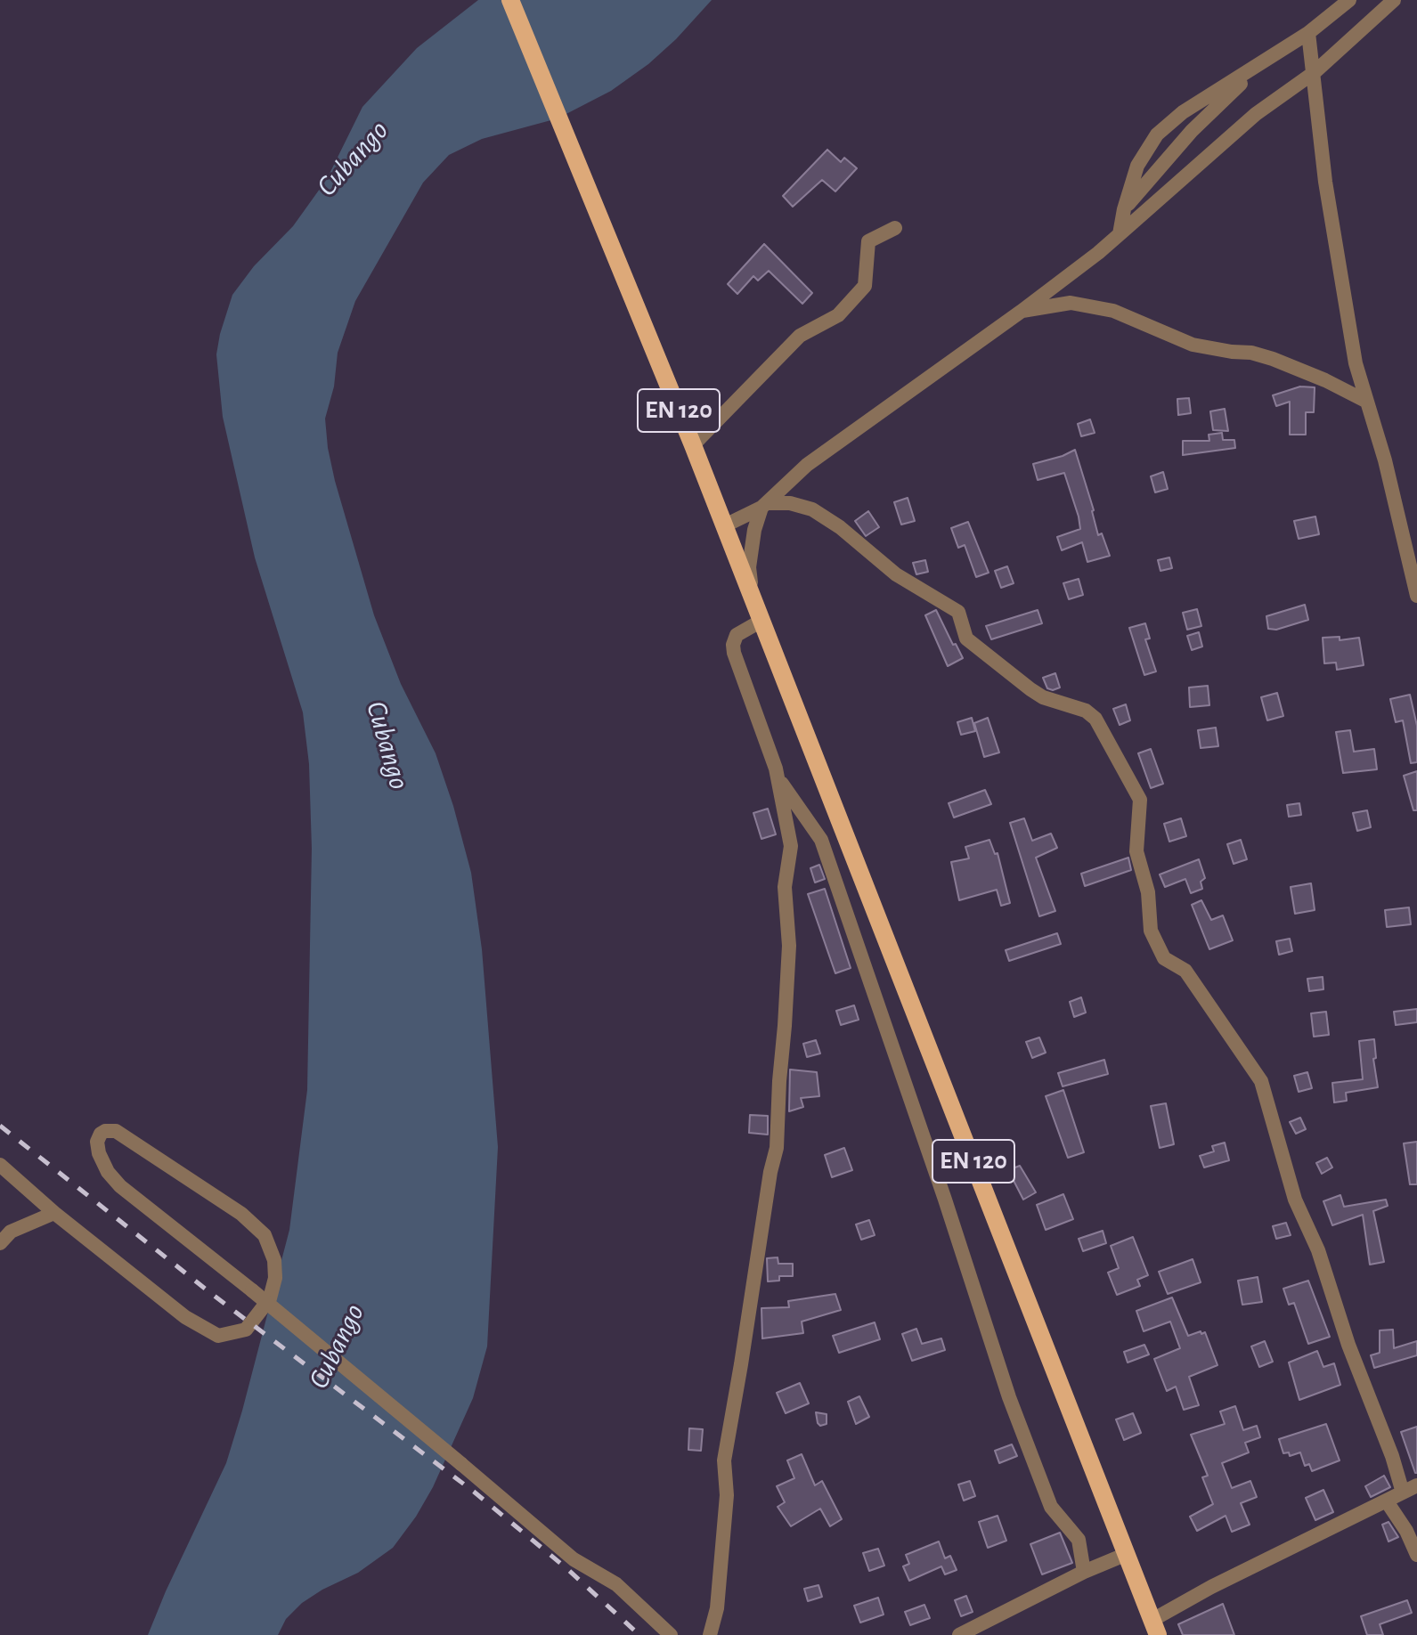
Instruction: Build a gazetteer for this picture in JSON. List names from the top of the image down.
{
  "streets": {
    "main road": ["EN 120"]
  },
  "water": ["Cubango"]
}
